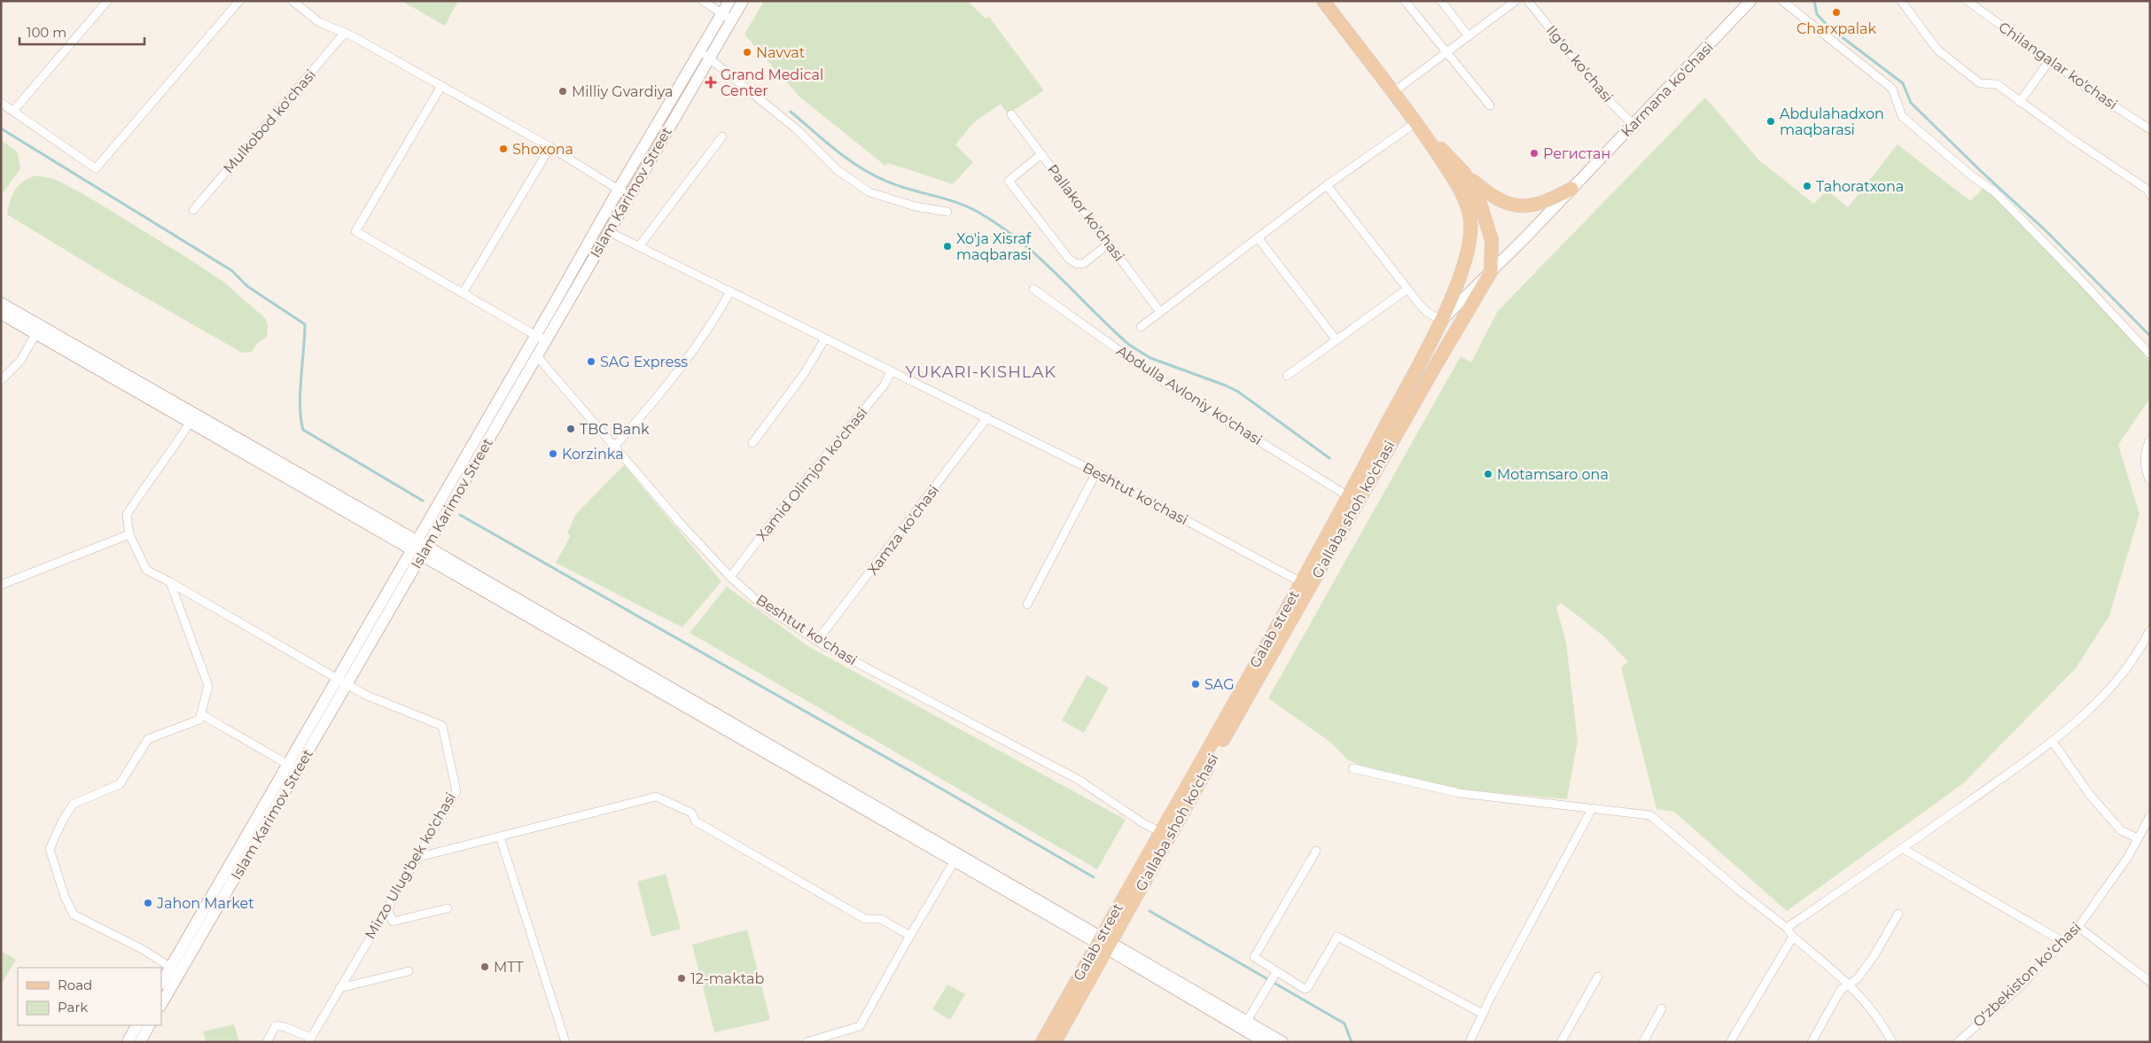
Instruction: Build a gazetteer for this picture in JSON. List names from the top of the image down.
{
  "streets": {
    "main road": [
      "Karmana ko'chasi",
      "Islam Karimov Street",
      "G'allaba shoh ko'chasi",
      "Galab street"
    ],
    "street": [
      "Ilg'or ko'chasi",
      "Chilangalar ko'chasi",
      "Mulkobod ko'chasi",
      "Pallakor ko'chasi",
      "Abdulla Avloniy ko'chasi",
      "Xamid Olimjon ko'chasi",
      "Beshtut ko'chasi",
      "Xamza ko'chasi",
      "Mirzo Ulug'bek ko'chasi",
      "O‘zbekiston ko‘chasi"
    ]
  },
  "crossings": [
    ["Ilg'or ko'chasi", "Karmana ko'chasi"],
    ["Karmana ko'chasi", "G'allaba shoh ko'chasi"],
    ["Karmana ko'chasi", "Galab street"],
    ["Islam Karimov Street", "Beshtut ko'chasi"],
    ["Islam Karimov Street", "Mirzo Ulug'bek ko'chasi"],
    ["Abdulla Avloniy ko'chasi", "Galab street"],
    ["Xamid Olimjon ko'chasi", "Beshtut ko'chasi"],
    ["Beshtut ko'chasi", "Xamza ko'chasi"],
    ["Beshtut ko'chasi", "Galab street"],
    ["G'allaba shoh ko'chasi", "Galab street"]
  ],
  "districts": ["YUKARI-KISHLAK"],
  "places": {
    "other": [
      "Charxpalak",
      "Navvat",
      "Milliy Gvardiya",
      "Abdulahadxon maqbarasi",
      "Shoxona",
      "Регистан",
      "Tahoratxona",
      "Xo'ja Xisraf maqbarasi",
      "SAG Express",
      "TBC Bank",
      "Korzinka",
      "Motamsaro ona",
      "SAG",
      "Jahon Market",
      "MTT",
      "12-maktab"
    ],
    "health": ["Grand Medical Center"]
  },
  "legend": ["Road", "Park"],
  "scale_bar": "100 m"
}
